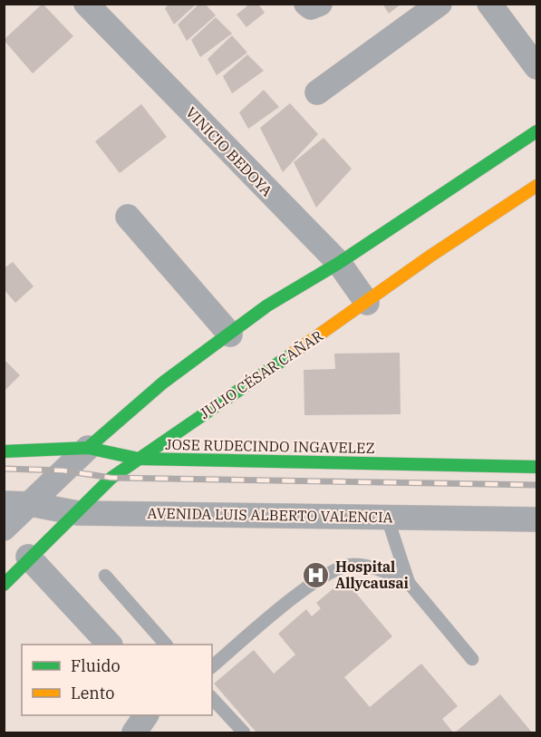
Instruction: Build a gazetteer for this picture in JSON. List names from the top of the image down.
{
  "streets": {
    "street": [
      "VINICIO BEDOYA",
      "JULIO CÉSAR CAÑAR",
      "JOSE RUDECINDO INGAVELEZ",
      "AVENIDA LUIS ALBERTO VALENCIA"
    ]
  },
  "crossings": [
    ["VINICIO BEDOYA", "JULIO CÉSAR CAÑAR"],
    ["JULIO CÉSAR CAÑAR", "JOSE RUDECINDO INGAVELEZ"],
    ["JULIO CÉSAR CAÑAR", "AVENIDA LUIS ALBERTO VALENCIA"]
  ],
  "places": {
    "hospital": ["Hospital Allycausai"]
  },
  "legend": ["Fluido", "Lento"]
}
